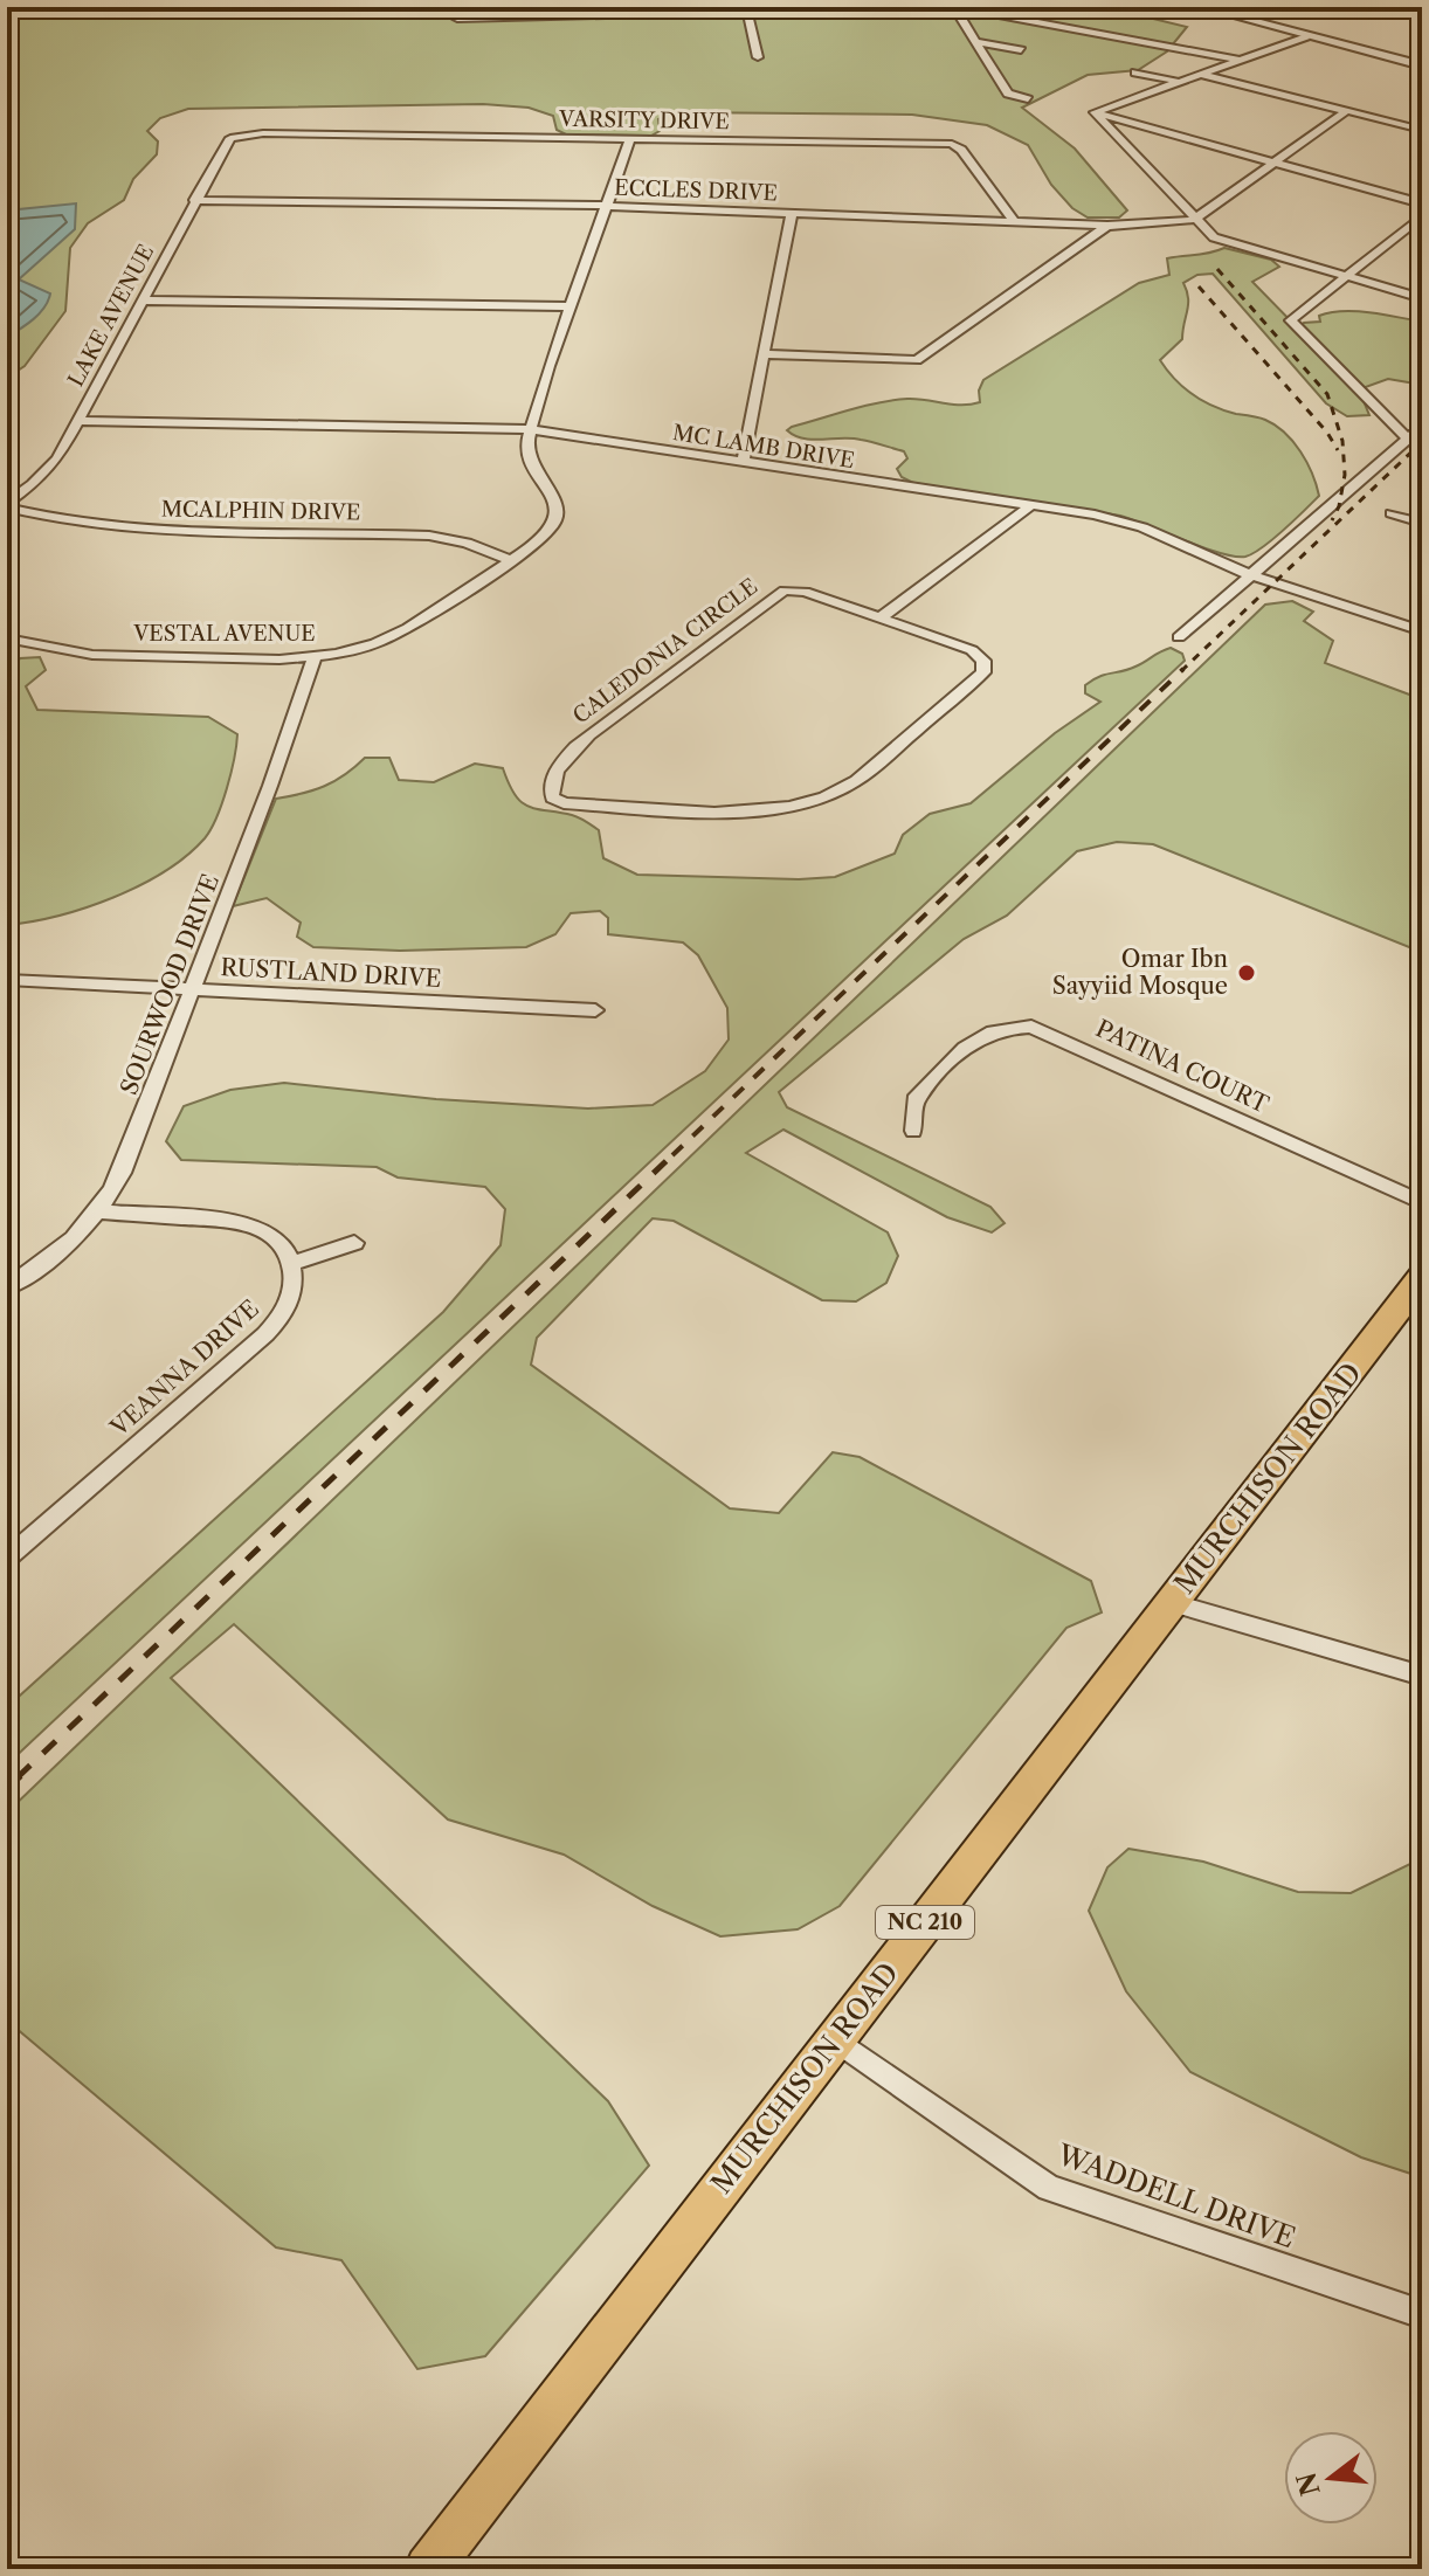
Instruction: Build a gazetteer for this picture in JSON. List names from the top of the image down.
{
  "streets": {
    "main road": ["MURCHISON ROAD", "NC 210"],
    "street": [
      "VARSITY DRIVE",
      "ECCLES DRIVE",
      "LAKE AVENUE",
      "MC LAMB DRIVE",
      "MCALPHIN DRIVE",
      "VESTAL AVENUE",
      "CALEDONIA CIRCLE",
      "RUSTLAND DRIVE",
      "SOURWOOD DRIVE",
      "PATINA COURT",
      "VEANNA DRIVE",
      "WADDELL DRIVE"
    ]
  },
  "crossings": [
    ["VARSITY DRIVE", "ECCLES DRIVE"],
    ["VARSITY DRIVE", "LAKE AVENUE"],
    ["VARSITY DRIVE", "VESTAL AVENUE"],
    ["ECCLES DRIVE", "LAKE AVENUE"],
    ["ECCLES DRIVE", "VESTAL AVENUE"],
    ["LAKE AVENUE", "MC LAMB DRIVE"],
    ["LAKE AVENUE", "MCALPHIN DRIVE"],
    ["MC LAMB DRIVE", "VESTAL AVENUE"],
    ["MCALPHIN DRIVE", "VESTAL AVENUE"],
    ["VESTAL AVENUE", "SOURWOOD DRIVE"],
    ["RUSTLAND DRIVE", "SOURWOOD DRIVE"],
    ["MURCHISON ROAD", "WADDELL DRIVE"]
  ],
  "places": ["Omar Ibn Sayyiid Mosque"],
  "north": "left"
}
